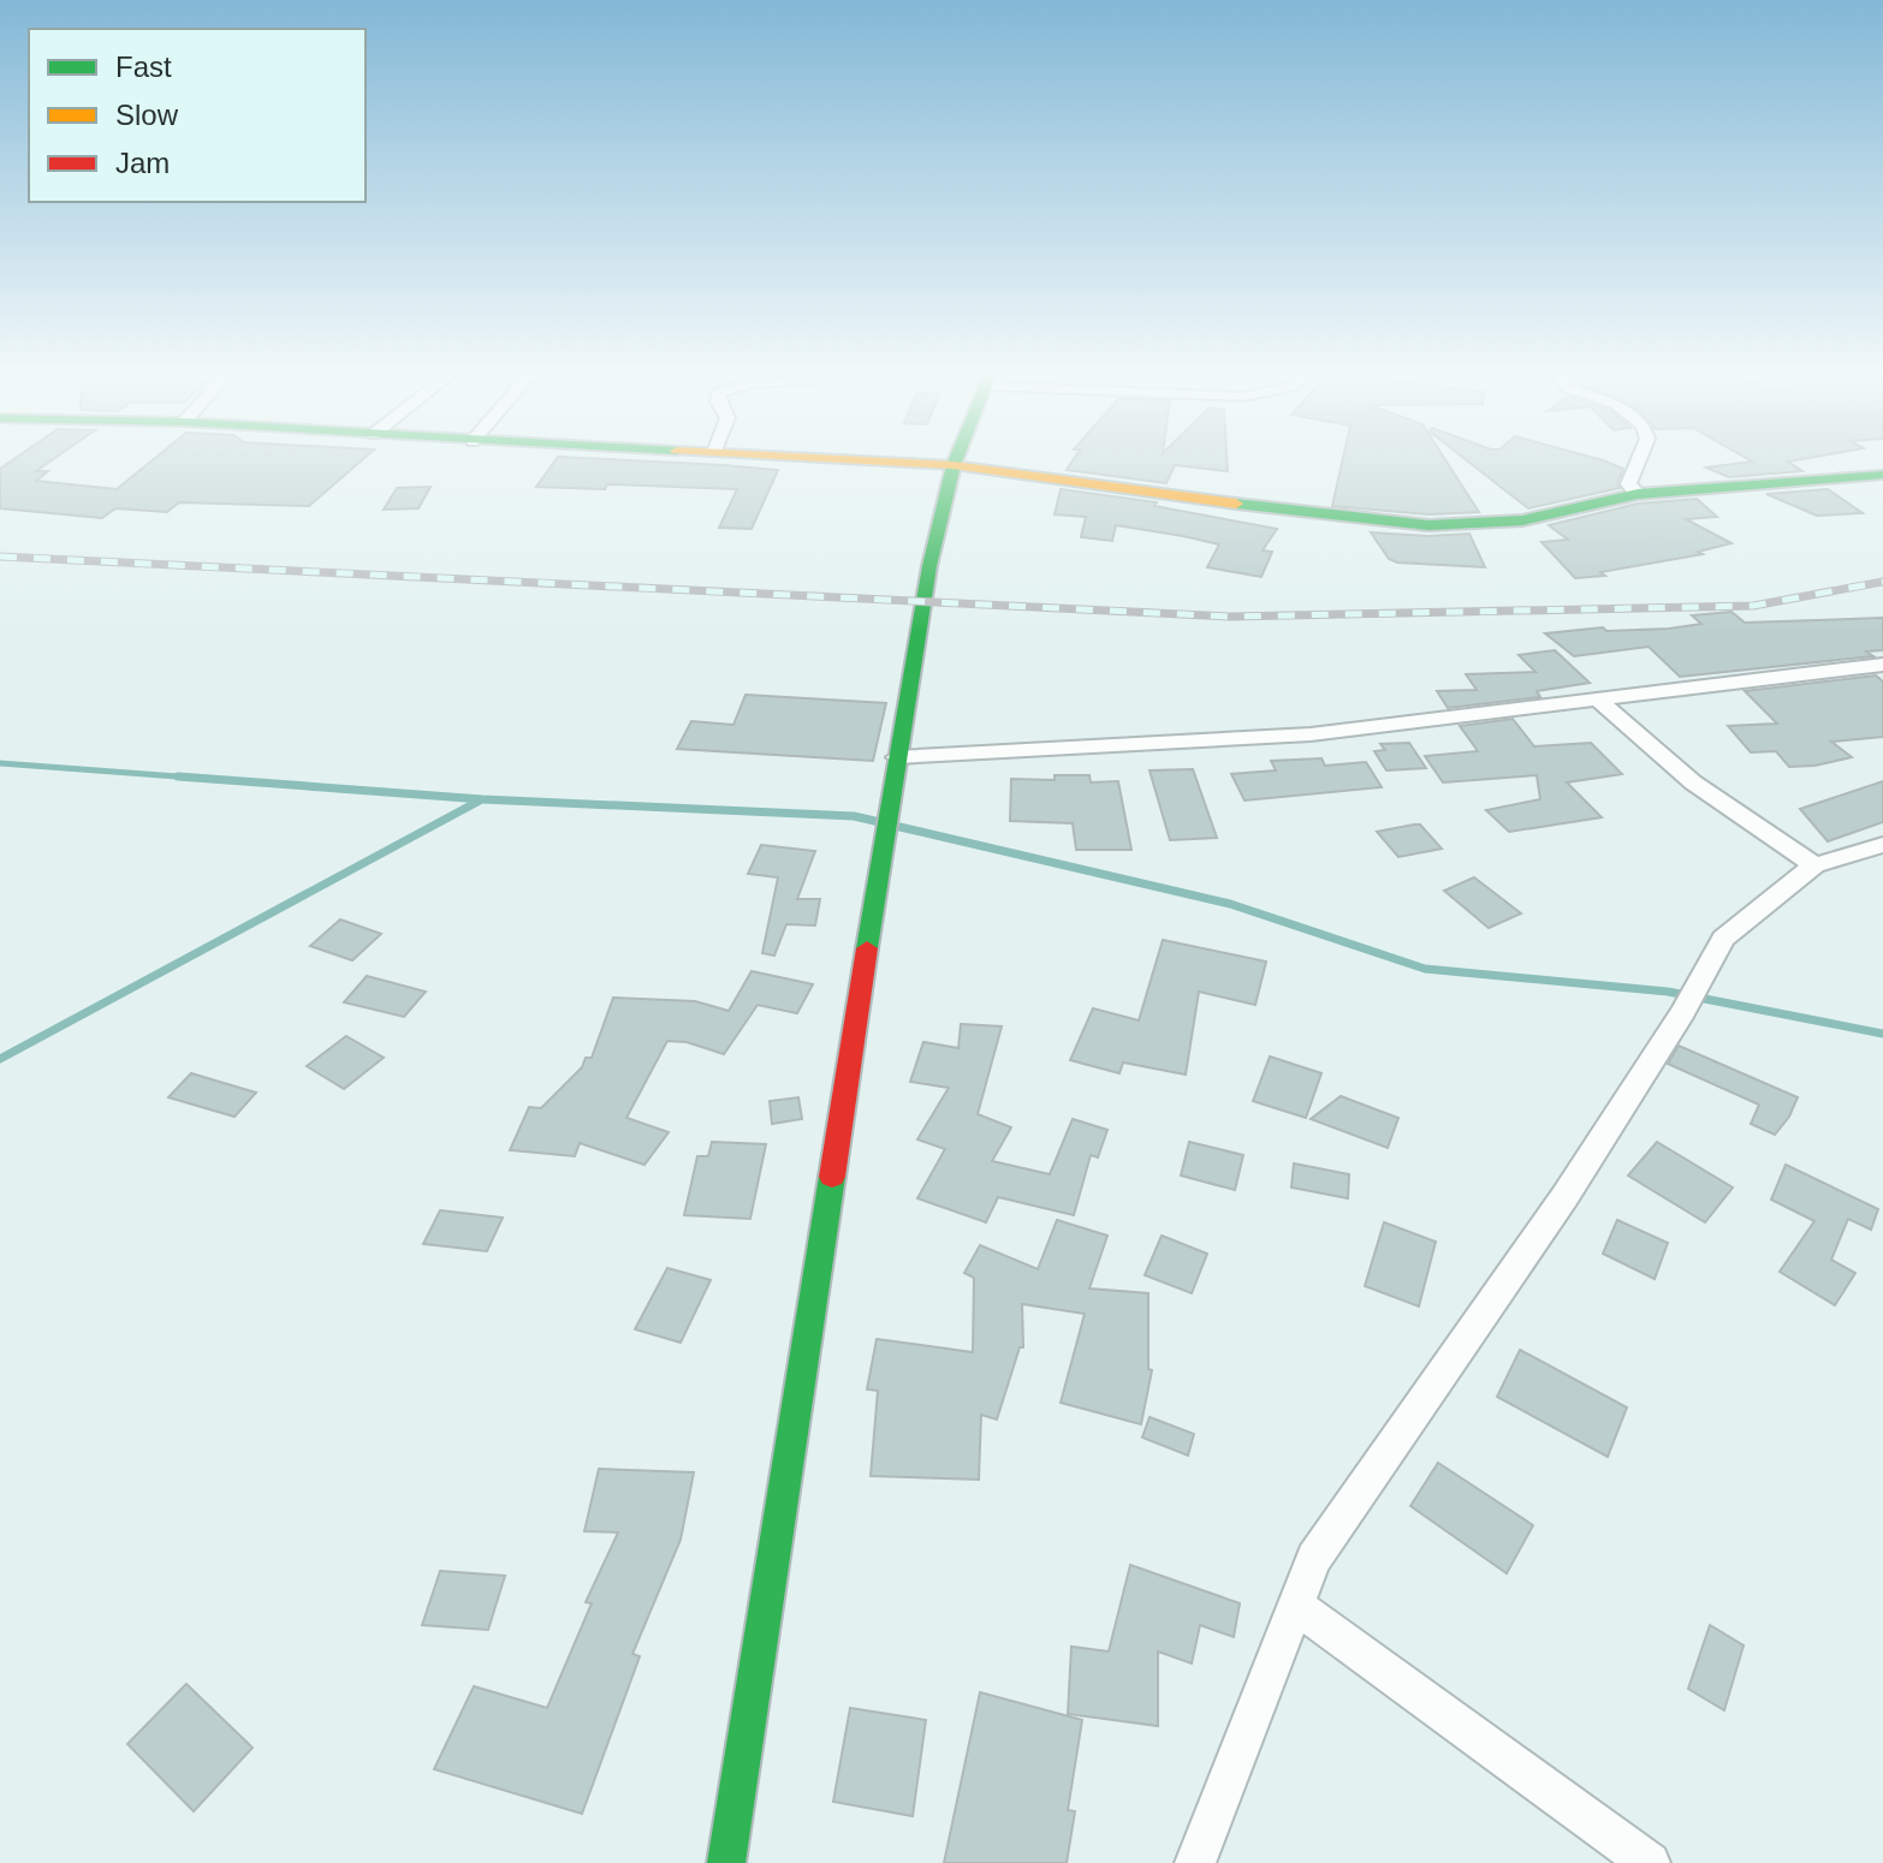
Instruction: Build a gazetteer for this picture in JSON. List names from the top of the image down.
{
  "legend": ["Fast", "Slow", "Jam"]
}
